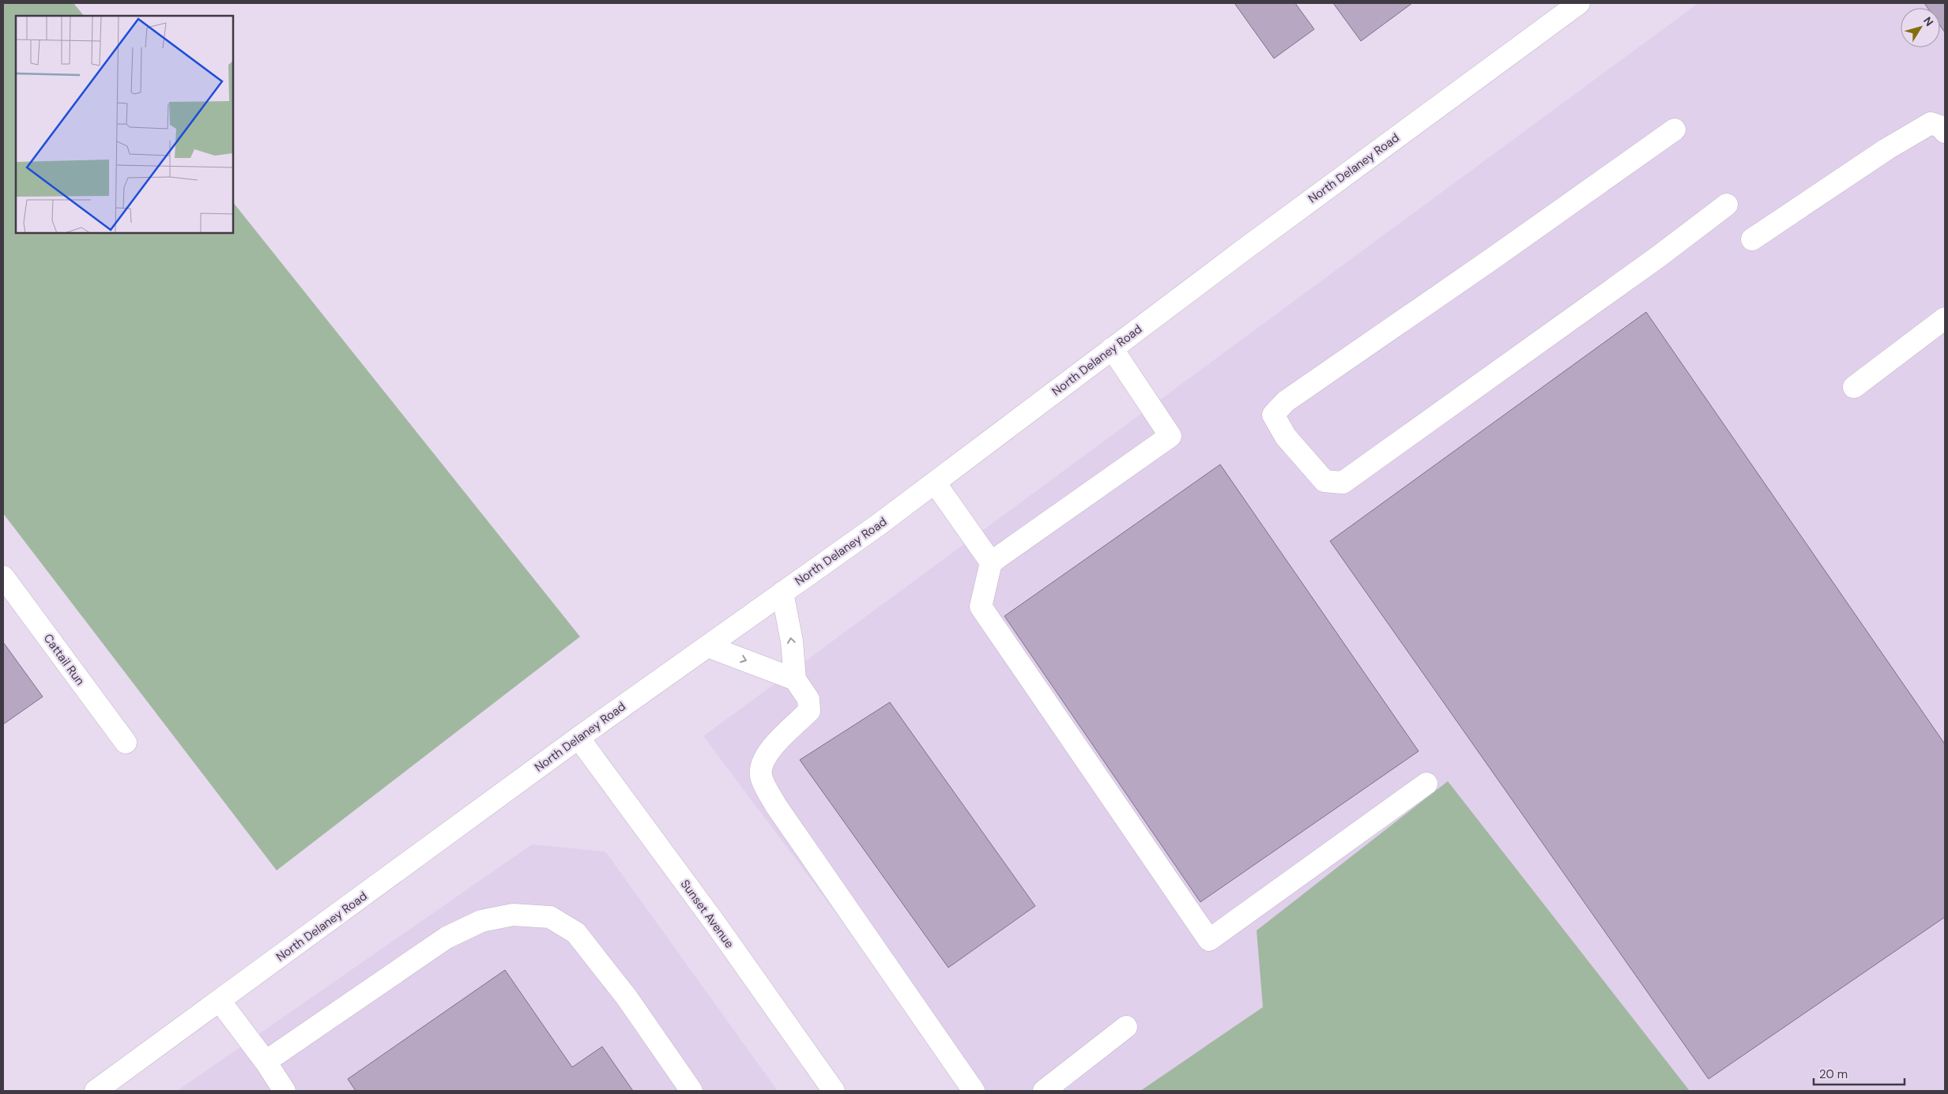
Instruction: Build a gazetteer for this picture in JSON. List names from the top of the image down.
{
  "streets": {
    "street": ["North Delaney Road", "Cattail Run", "Sunset Avenue"]
  },
  "crossings": [
    ["North Delaney Road", "Sunset Avenue"]
  ],
  "scale_bar": "20 m",
  "north": "top right"
}
